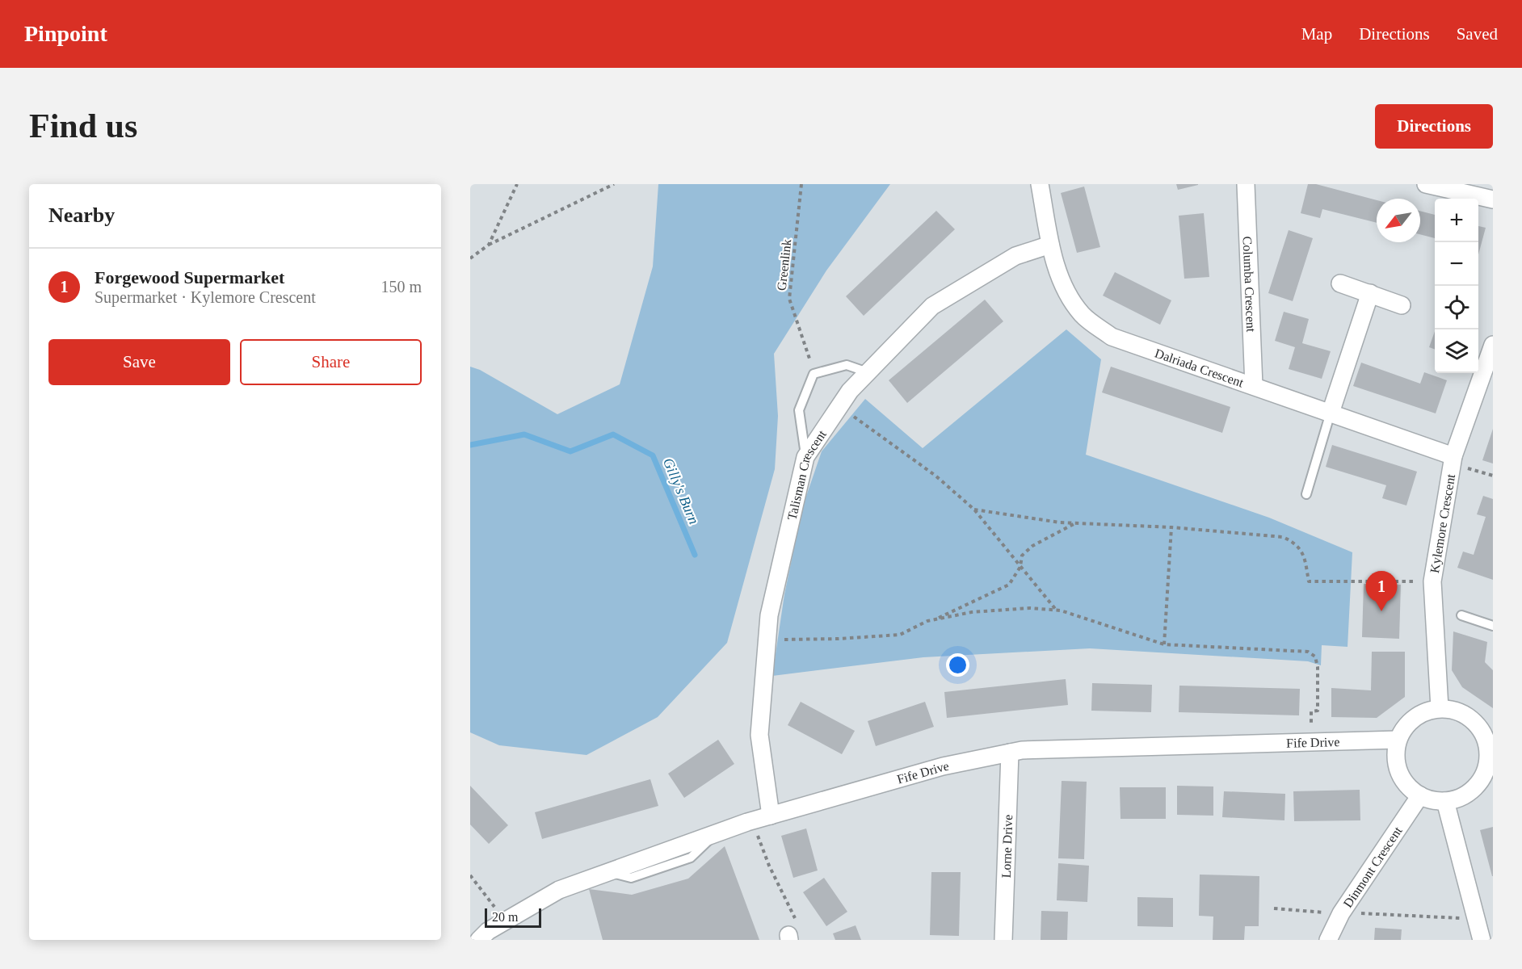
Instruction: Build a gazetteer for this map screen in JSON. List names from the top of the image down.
{
  "streets": {
    "street": [
      "Columba Crescent",
      "Dalriada Crescent",
      "Talisman Crescent",
      "Kylemore Crescent",
      "Fife Drive",
      "Lorne Drive",
      "Dinmont Crescent"
    ],
    "path": ["Greenlink"]
  },
  "crossings": [
    ["Columba Crescent", "Dalriada Crescent"],
    ["Dalriada Crescent", "Talisman Crescent"],
    ["Dalriada Crescent", "Kylemore Crescent"],
    ["Talisman Crescent", "Fife Drive"],
    ["Kylemore Crescent", "Fife Drive"],
    ["Kylemore Crescent", "Dinmont Crescent"],
    ["Fife Drive", "Lorne Drive"],
    ["Fife Drive", "Dinmont Crescent"]
  ],
  "water": ["Gilly's Burn"],
  "scale_bar": "20 m",
  "north": "bottom left",
  "page": {
    "header": "Pinpoint",
    "nav": ["Map", "Directions", "Saved"],
    "buttons": [
      "Directions",
      ["Save", "Share"]
    ],
    "title": "Find us",
    "heading": "Nearby",
    "map_buttons": ["+", "−"],
    "list": [
      {
        "mark": "1",
        "name": "Forgewood Supermarket",
        "note": "Supermarket · Kylemore Crescent",
        "value": "150 m"
      }
    ],
    "pins": "1",
    "scale": "20 m"
  }
}
